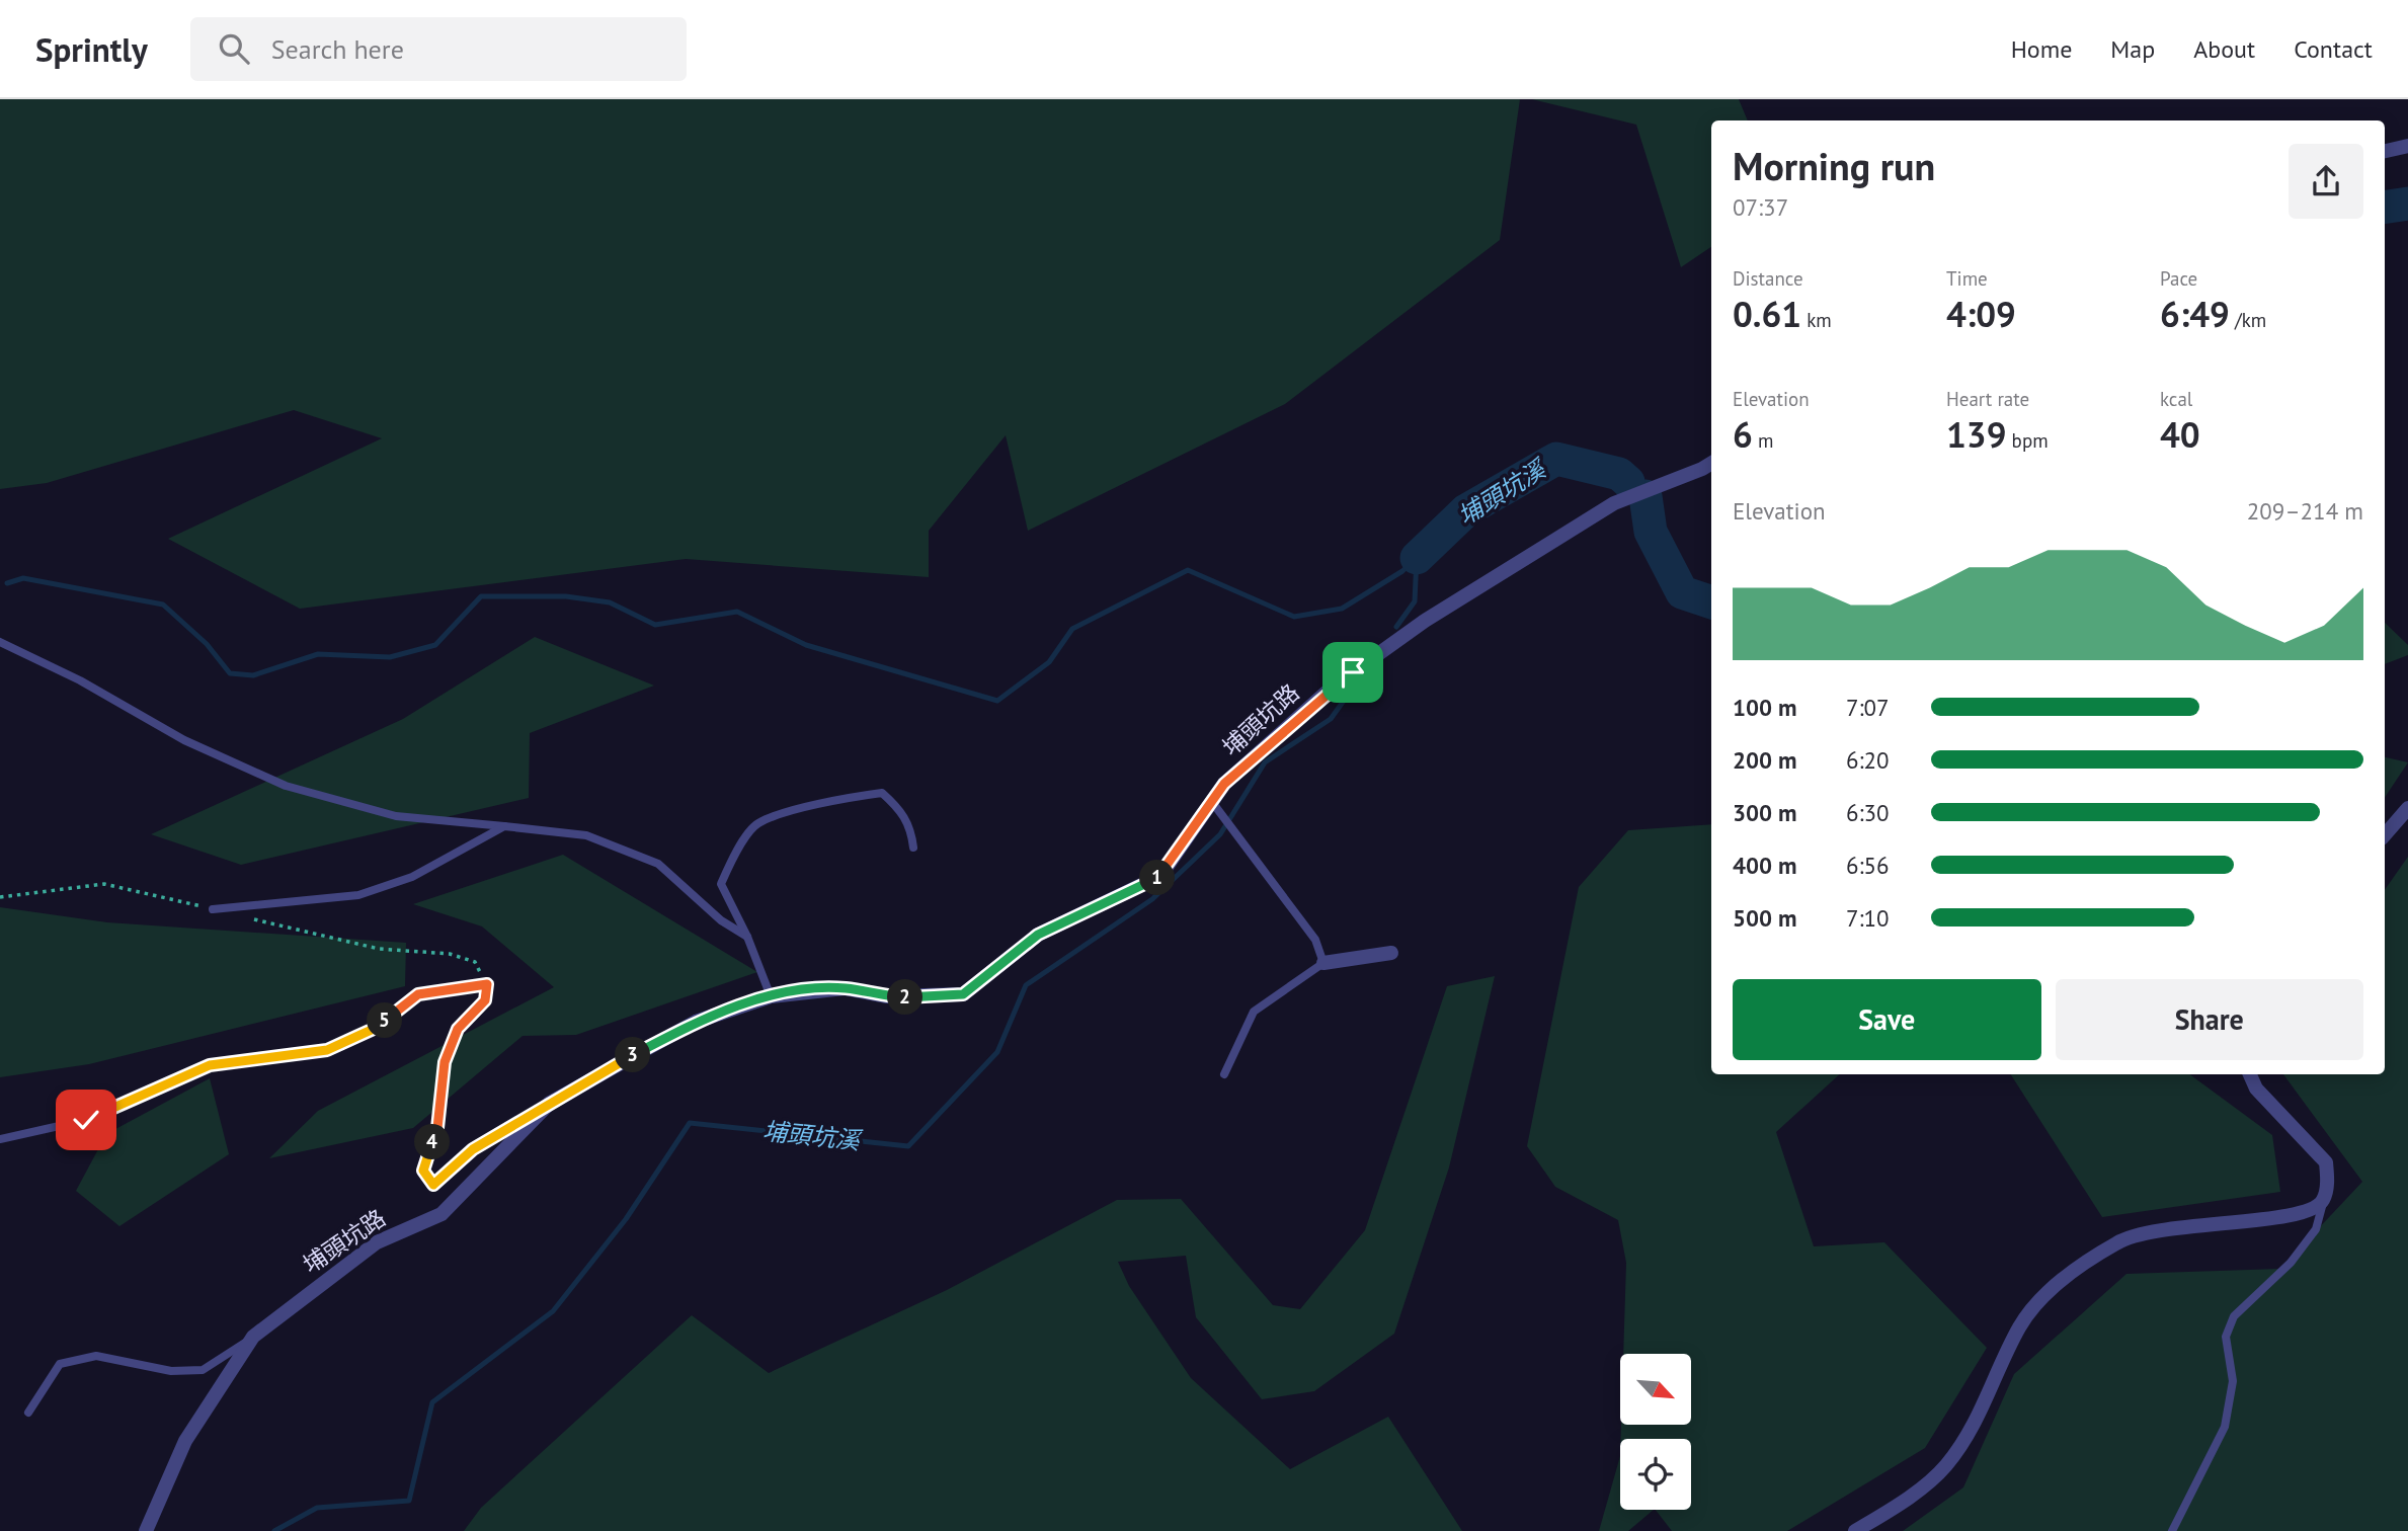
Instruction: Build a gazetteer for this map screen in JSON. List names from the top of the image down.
{
  "streets": {
    "street": ["埔頭坑路"]
  },
  "water": ["埔頭坑溪"],
  "north": "bottom right",
  "page": {
    "header": "Sprintly",
    "search": "Search here",
    "nav": [
      "Home",
      "Map",
      "About",
      "Contact"
    ],
    "heading": ["Morning run", "07:37"],
    "stats": [
      ["Distance", "0.61 km"],
      ["Time", "4:09"],
      ["Pace", "6:49 /km"],
      ["Elevation", "6 m"],
      ["Heart rate", "139 bpm"],
      ["kcal", "40"]
    ],
    "chart": ["Elevation", "209–214 m"],
    "list": [
      {
        "name": "100 m",
        "note": "7:07"
      },
      {
        "name": "200 m",
        "note": "6:20"
      },
      {
        "name": "300 m",
        "note": "6:30"
      },
      {
        "name": "400 m",
        "note": "6:56"
      },
      {
        "name": "500 m",
        "note": "7:10"
      }
    ],
    "pins": [
      "1",
      "2",
      "5",
      "3",
      "4"
    ],
    "buttons": ["Save", "Share"]
  }
}
